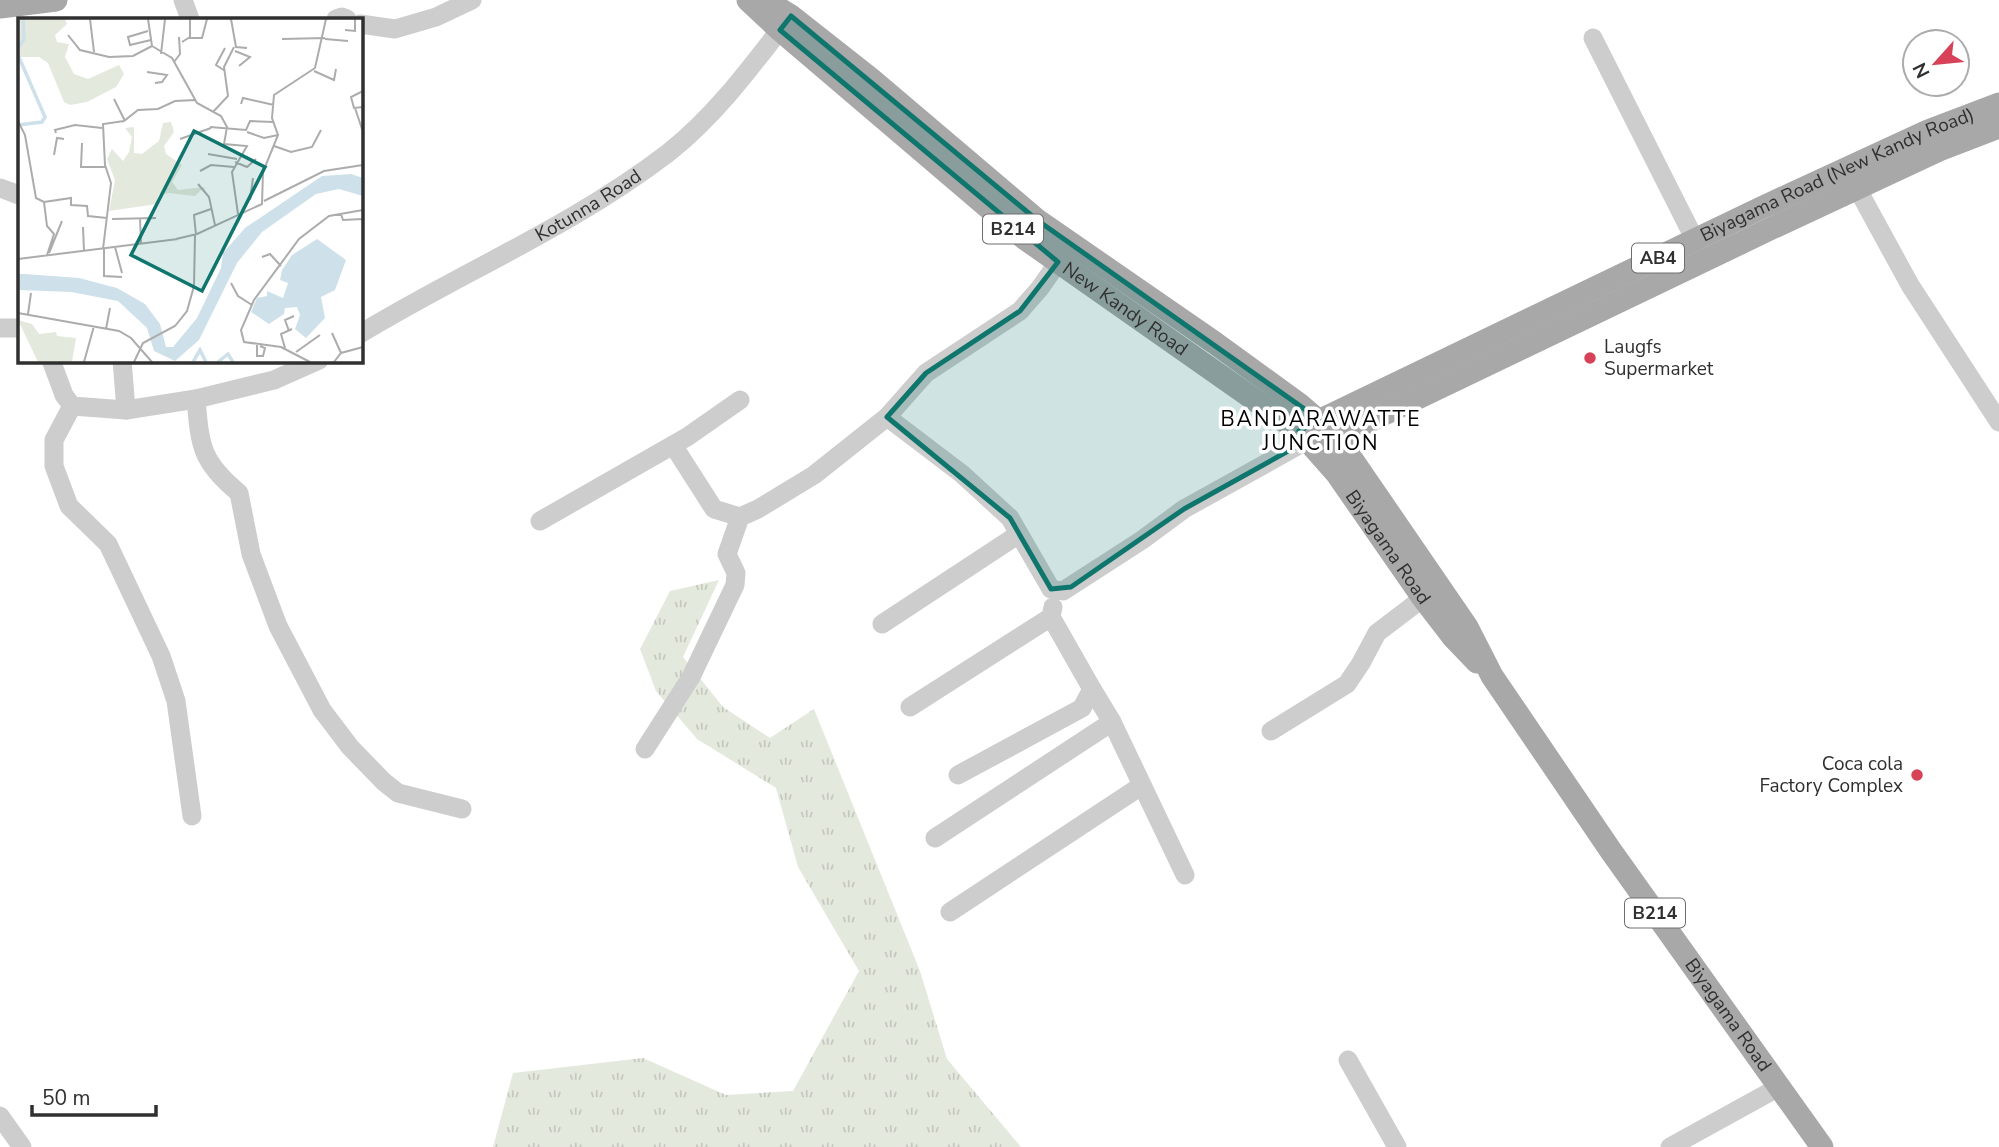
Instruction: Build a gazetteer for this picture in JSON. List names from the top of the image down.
{
  "streets": {
    "main road": [
      "Biyagama Road (New Kandy Road)",
      "B214",
      "AB4",
      "New Kandy Road",
      "Biyagama Road"
    ],
    "street": ["Kotunna Road"]
  },
  "crossings": [
    ["Biyagama Road (New Kandy Road)", "New Kandy Road"],
    ["Biyagama Road (New Kandy Road)", "Biyagama Road"],
    ["Kotunna Road", "New Kandy Road"],
    ["New Kandy Road", "Biyagama Road"]
  ],
  "districts": ["BANDARAWATTE JUNCTION"],
  "places": ["Laugfs Supermarket", "Coca cola Factory Complex"],
  "scale_bar": "50 m",
  "north": "bottom left"
}
